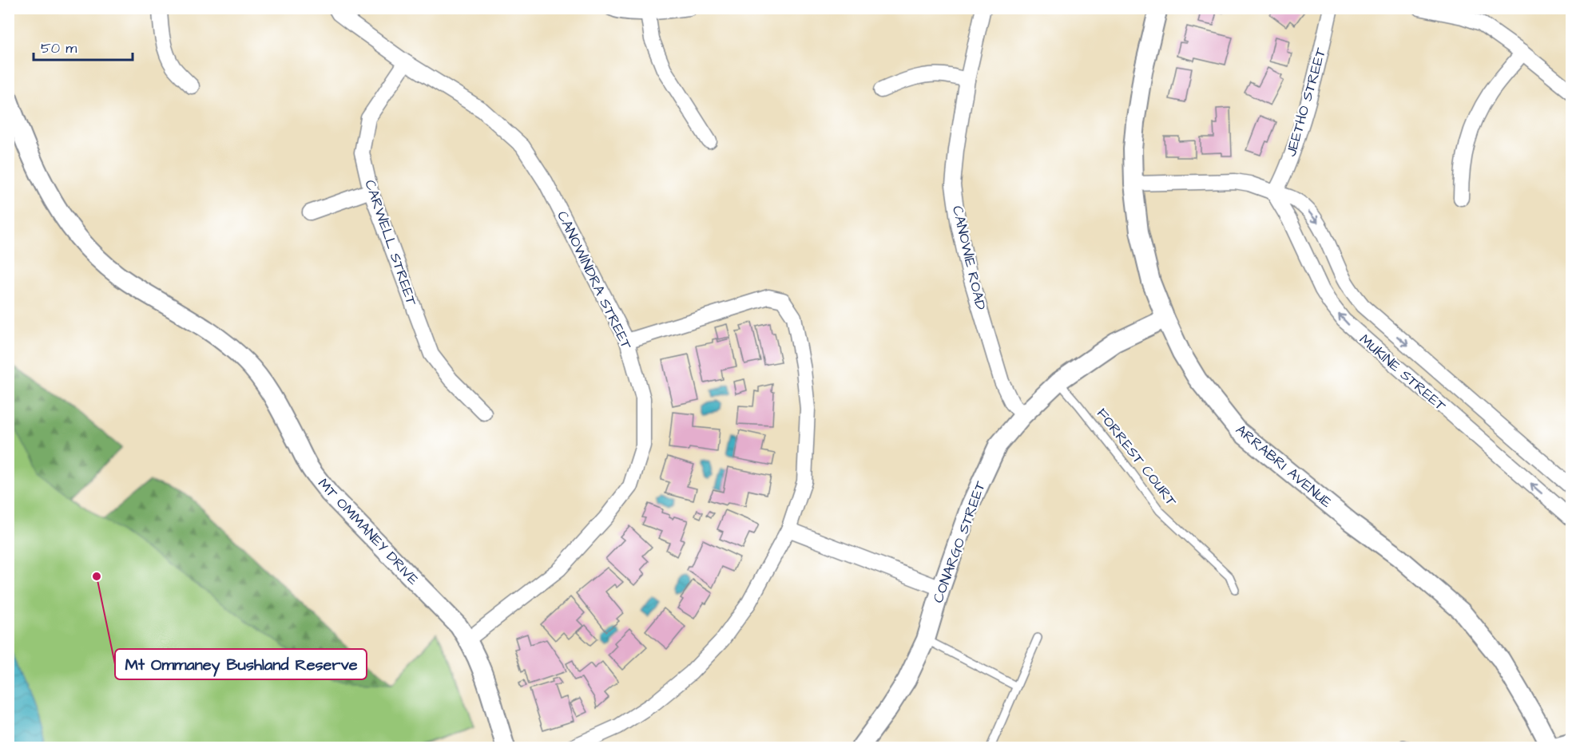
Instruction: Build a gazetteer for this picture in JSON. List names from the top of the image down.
{
  "streets": {
    "street": [
      "JEETHO STREET",
      "CARWELL STREET",
      "CANOWIE ROAD",
      "CANOWINDRA STREET",
      "MUKINE STREET",
      "ARRABRI AVENUE",
      "MT OMMANEY DRIVE",
      "CONARGO STREET"
    ],
    "lane": ["FORREST COURT"]
  },
  "crossings": [
    ["JEETHO STREET", "MUKINE STREET"],
    ["CARWELL STREET", "CANOWINDRA STREET"],
    ["CANOWIE ROAD", "CONARGO STREET"],
    ["CANOWINDRA STREET", "MT OMMANEY DRIVE"],
    ["MUKINE STREET", "ARRABRI AVENUE"],
    ["FORREST COURT", "CONARGO STREET"],
    ["ARRABRI AVENUE", "CONARGO STREET"]
  ],
  "places": ["Mt Ommaney Bushland Reserve"],
  "scale_bar": "50 m"
}
